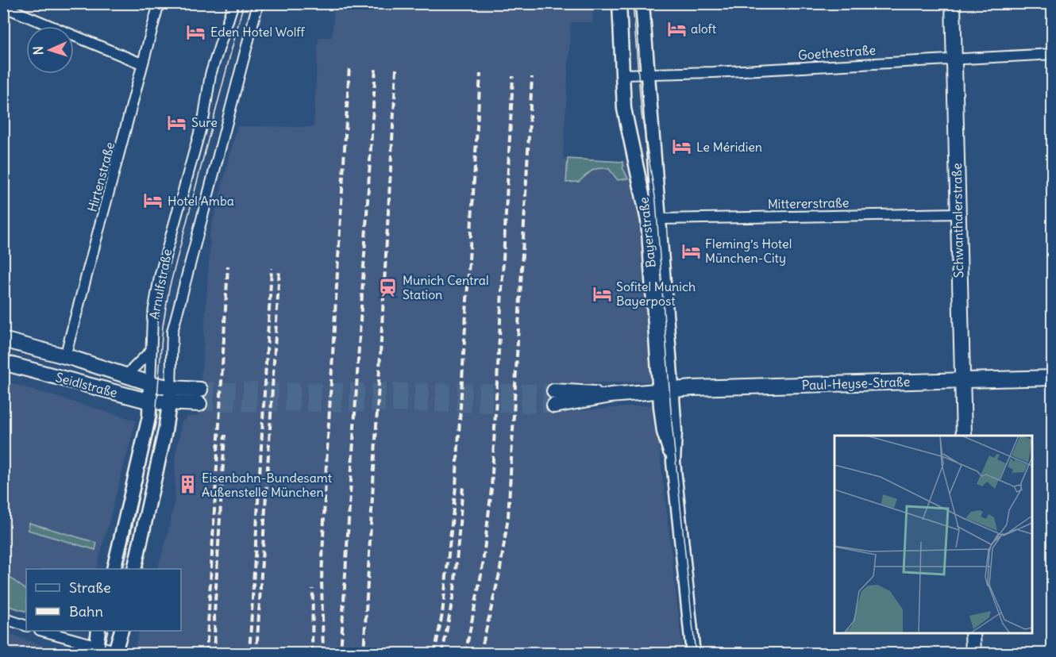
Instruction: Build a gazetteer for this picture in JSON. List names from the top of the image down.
{
  "streets": {
    "main road": ["Schwanthalerstraße", "Paul-Heyse-Straße", "Seidlstraße"],
    "street": [
      "Goethestraße",
      "Hirtenstraße",
      "Mittererstraße",
      "Bayerstraße",
      "Arnulfstraße"
    ]
  },
  "crossings": [
    ["Goethestraße", "Schwanthalerstraße"],
    ["Goethestraße", "Bayerstraße"],
    ["Hirtenstraße", "Seidlstraße"],
    ["Mittererstraße", "Schwanthalerstraße"],
    ["Mittererstraße", "Bayerstraße"],
    ["Schwanthalerstraße", "Paul-Heyse-Straße"],
    ["Bayerstraße", "Paul-Heyse-Straße"],
    ["Arnulfstraße", "Seidlstraße"]
  ],
  "places": {
    "hotel": [
      "aloft",
      "Eden Hotel Wolff",
      "Sure",
      "Le Méridien",
      "Hotel Amba",
      "Fleming’s Hotel München-City",
      "Sofitel Munich Bayerpost"
    ],
    "station": ["Munich Central Station"],
    "building": ["Eisenbahn-Bundesamt Außenstelle München"]
  },
  "legend": ["Straße", "Bahn"],
  "north": "left"
}
